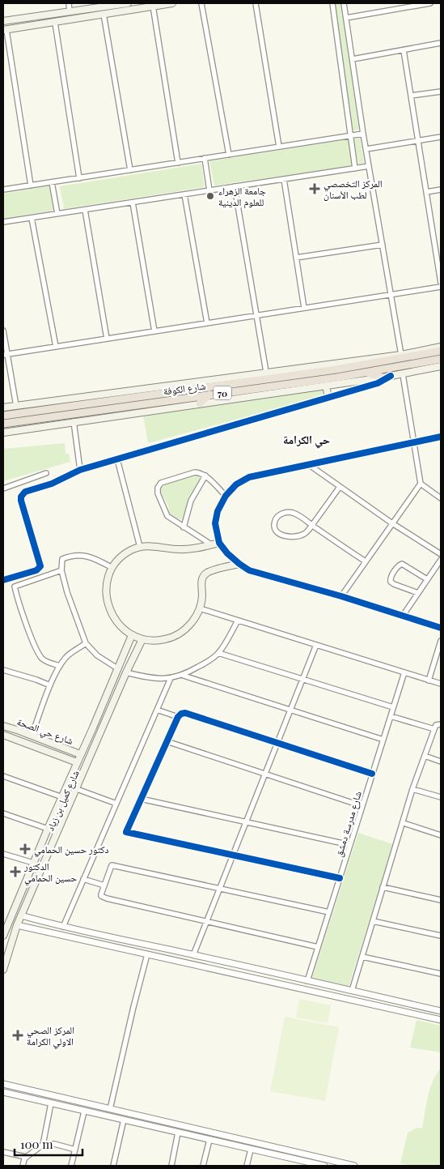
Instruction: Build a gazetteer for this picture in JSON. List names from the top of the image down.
{
  "streets": {
    "highway": ["شارع الكوفة", "70"],
    "main road": ["شارع حي الصحة", "شارع كميل بن زياد"],
    "street": ["شارع مدرسة دمشق"]
  },
  "crossings": [
    ["شارع حي الصحة", "شارع كميل بن زياد"]
  ],
  "districts": ["حي الكرامة"],
  "places": {
    "health": [
      "المركز التخصصي لطب الأسنان",
      "دكتور حسين الحمامي",
      "الدكتور حسين الحمامي",
      "المركز الصحي الاولي الكرامة"
    ],
    "other": ["جامعة الزهراء للعلوم الدينية"]
  },
  "scale_bar": "100 m"
}
